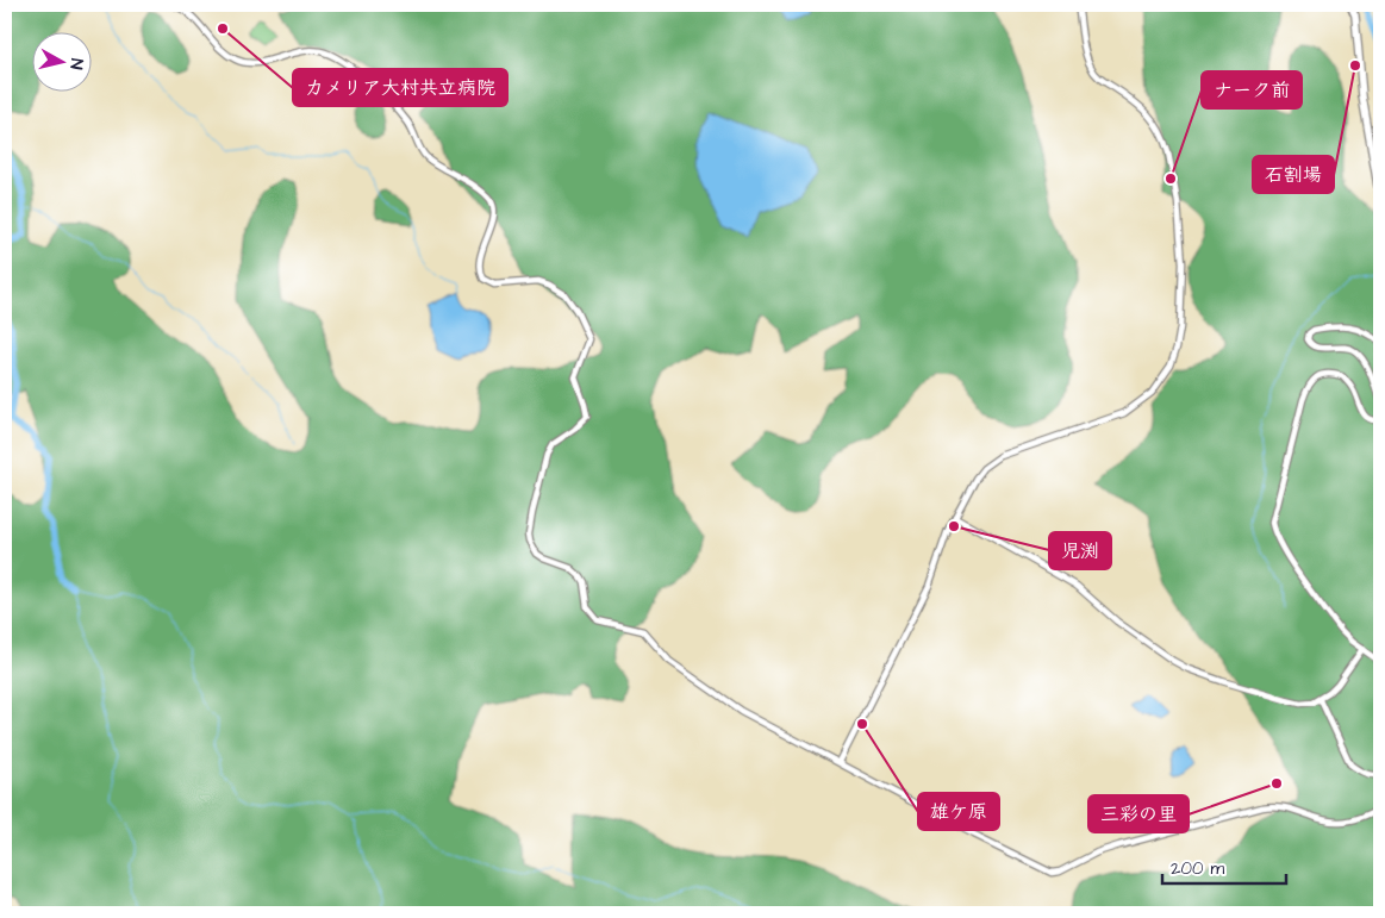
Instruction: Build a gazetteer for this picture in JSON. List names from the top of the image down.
{
  "places": [
    "カメリア大村共立病院",
    "石割場",
    "ナーク前",
    "児渕",
    "雄ケ原",
    "三彩の里"
  ],
  "scale_bar": "200 m",
  "north": "right"
}
